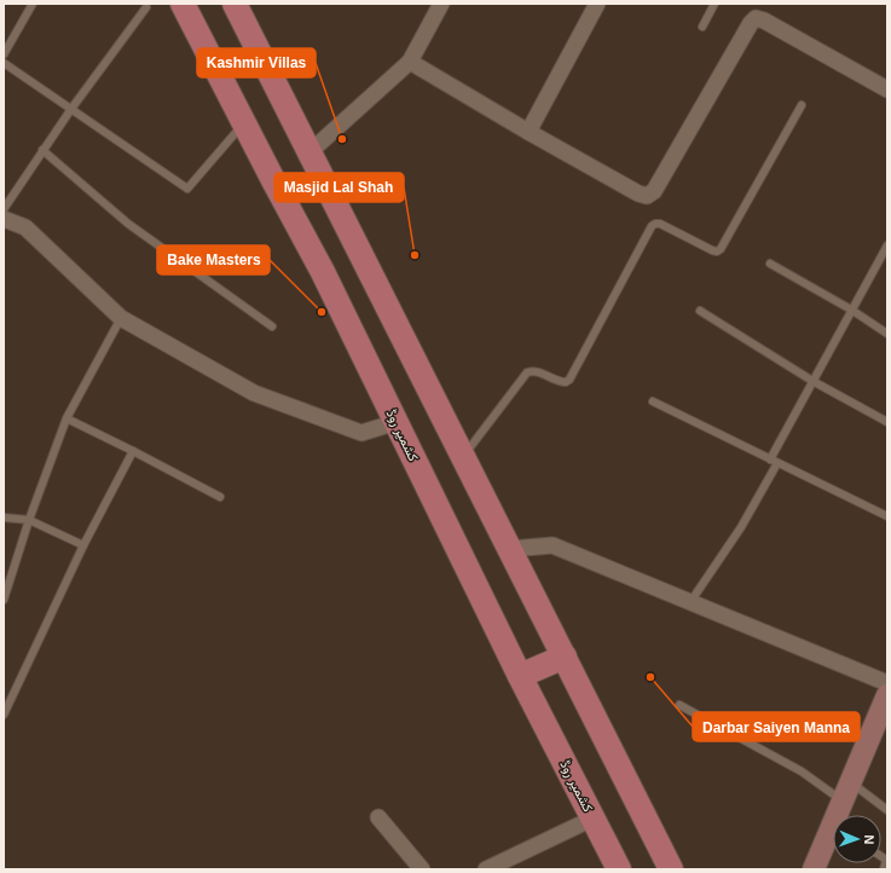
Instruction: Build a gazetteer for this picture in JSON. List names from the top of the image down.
{
  "streets": {
    "main road": ["کشمیر روڈ"]
  },
  "places": [
    "Kashmir Villas",
    "Masjid Lal Shah",
    "Bake Masters",
    "Darbar Saiyen Manna"
  ],
  "north": "right"
}
